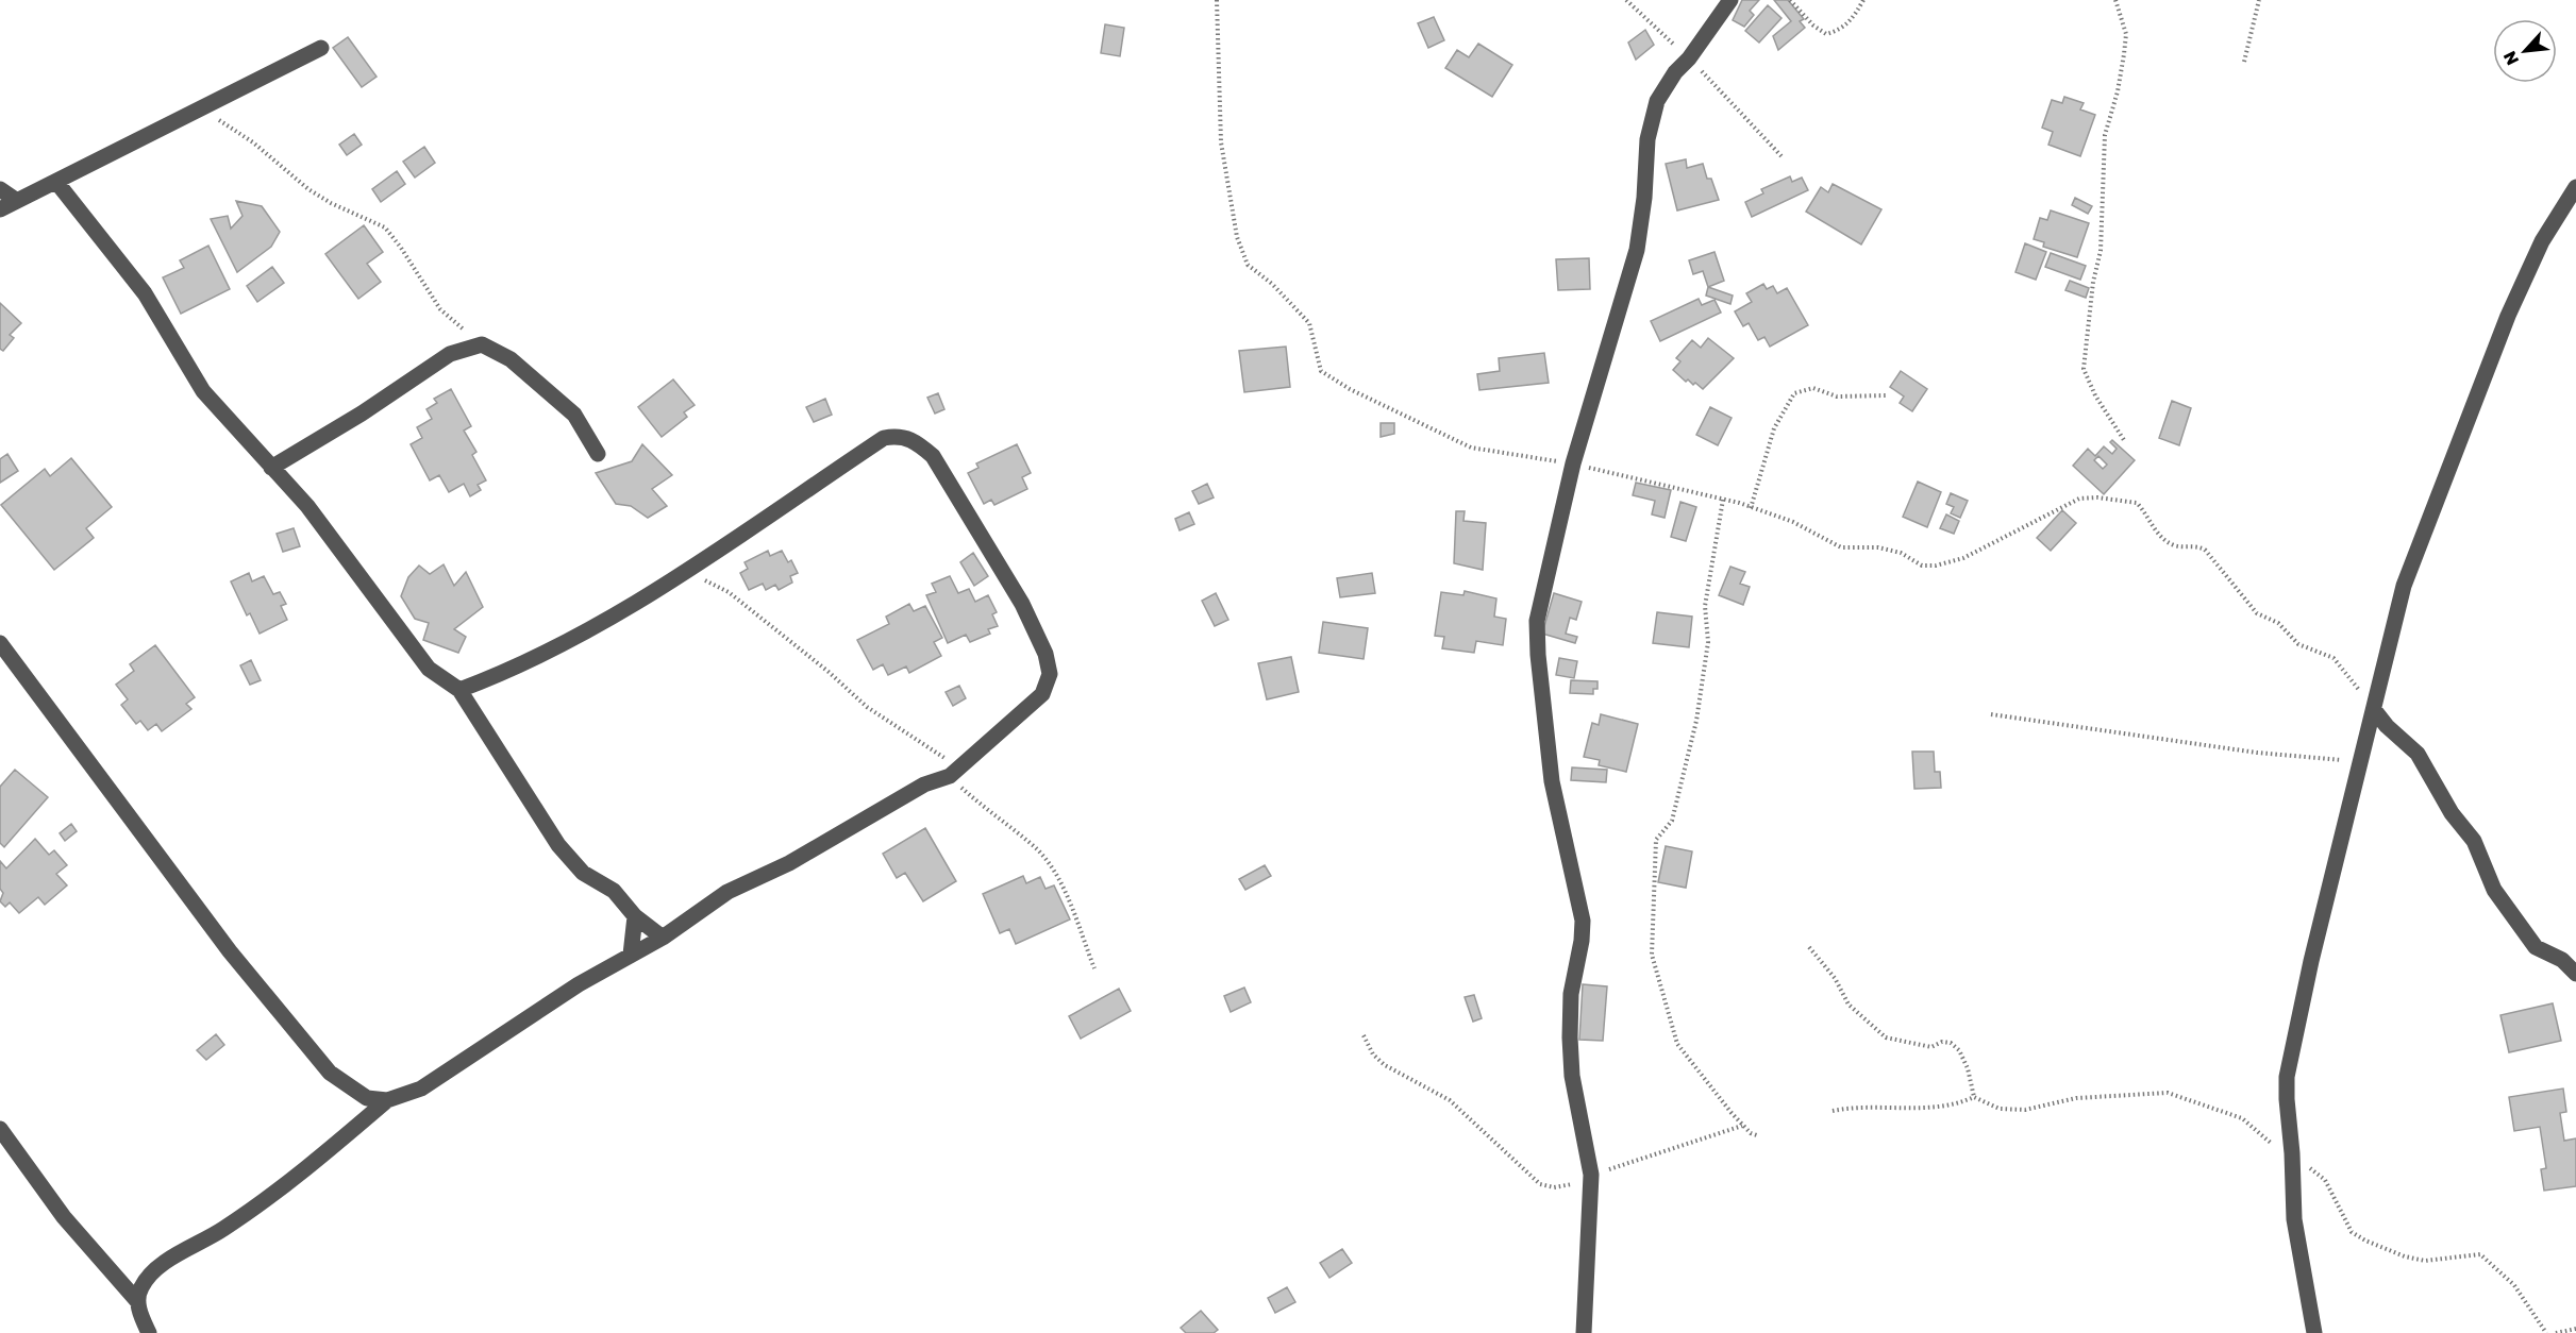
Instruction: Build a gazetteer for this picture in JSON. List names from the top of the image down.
{
  "north": "bottom left"
}
